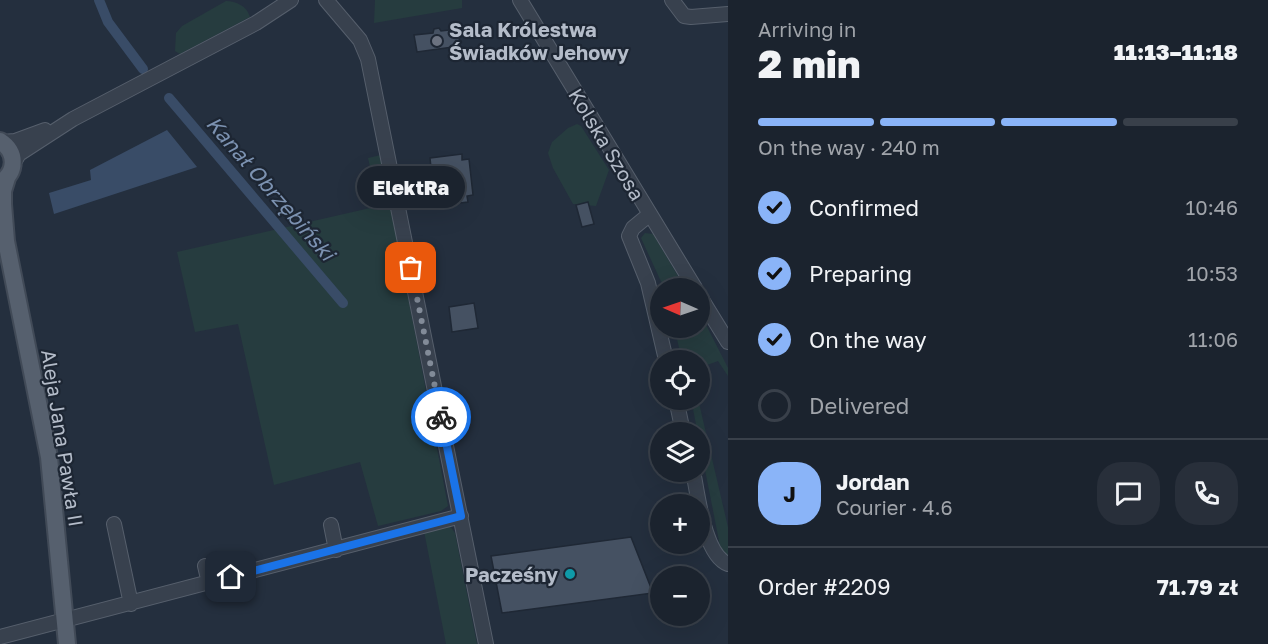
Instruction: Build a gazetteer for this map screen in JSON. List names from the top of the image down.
{
  "streets": {
    "main road": ["Aleja Jana Pawła II"],
    "street": ["Kolska Szosa"]
  },
  "water": ["Kanał Obrzębiński"],
  "places": ["Sala Królestwa Świadków Jehowy", "ElektRa", "Pacześny"],
  "north": "left",
  "page": {
    "heading": ["2 min", "Arriving in", "11:13–11:18"],
    "panel": [
      "Jordan",
      "Courier · 4.6",
      "Order #2209",
      "71.79 zł"
    ],
    "bar": "On the way · 240 m",
    "bubble": "ElektRa",
    "list": [
      ["Confirmed", "10:46"],
      ["Preparing", "10:53"],
      ["On the way", "11:06"],
      "Delivered"
    ],
    "map_buttons": ["+", "−"],
    "round": "J"
  }
}
